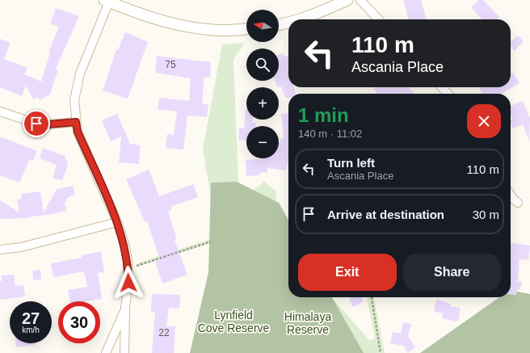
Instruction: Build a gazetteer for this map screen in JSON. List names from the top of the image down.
{
  "parks": ["Lynfield Cove Reserve", "Himalaya Reserve"],
  "house_numbers": ["75", "22"],
  "north": "left",
  "page": {
    "map_buttons": ["+", "−"],
    "turn": ["110 m", "Ascania Place"],
    "heading": ["1 min", "140 m · 11:02"],
    "list": [
      {
        "name": "Turn left",
        "note": "Ascania Place",
        "value": "110 m"
      },
      {
        "name": "Arrive at destination",
        "value": "30 m"
      }
    ],
    "buttons": ["Exit", "Share"],
    "speed": "27 km/h",
    "limit": "30"
  }
}
